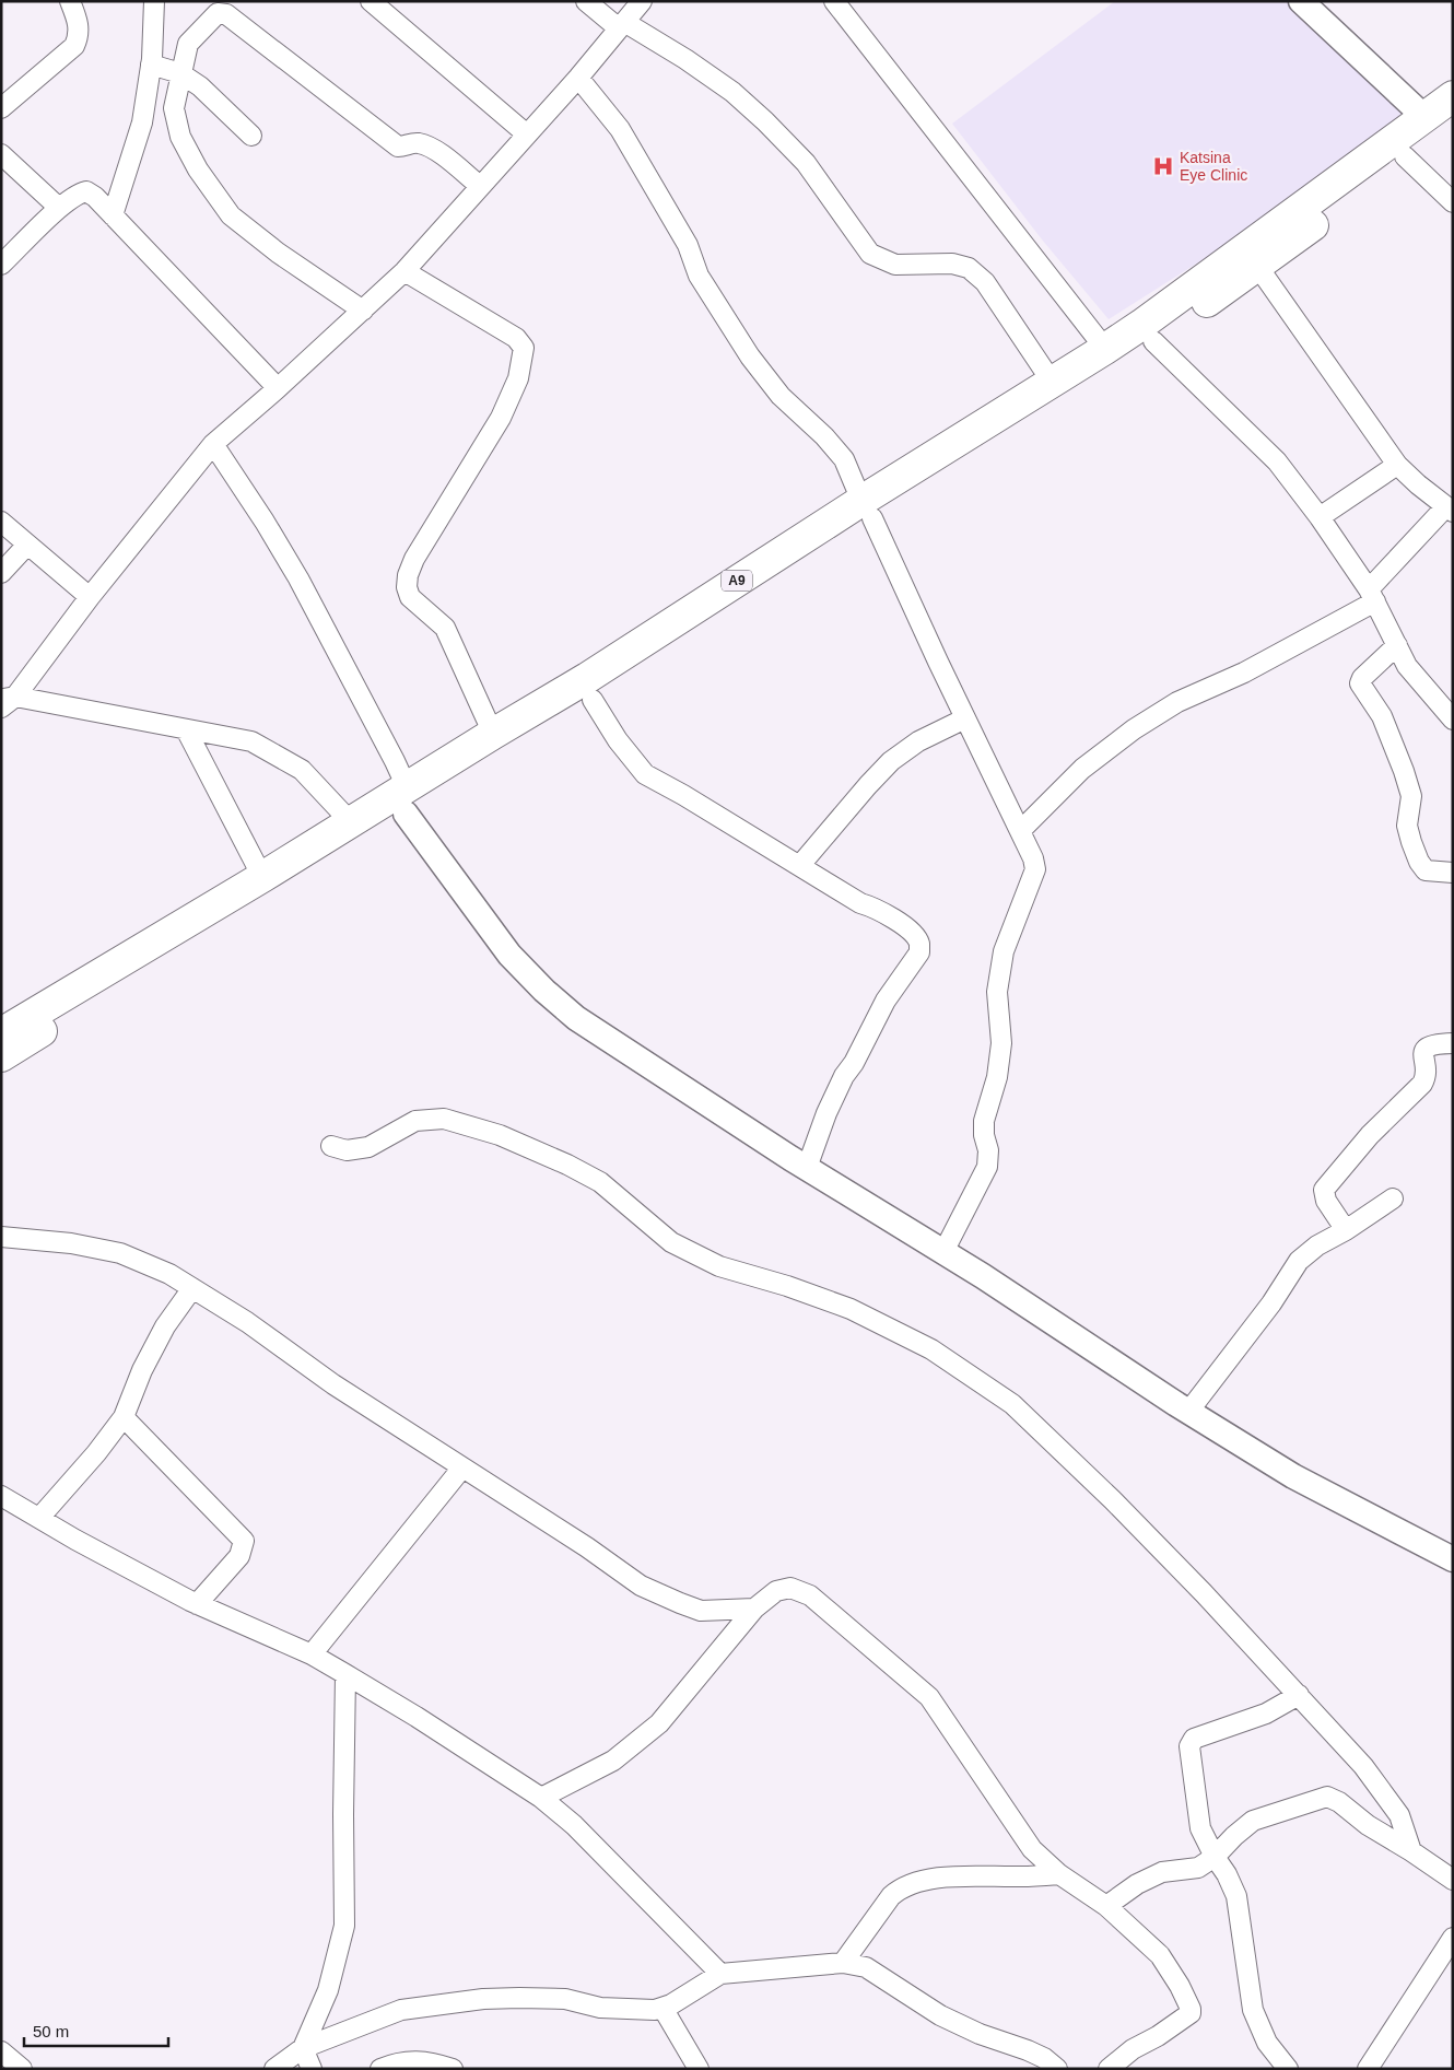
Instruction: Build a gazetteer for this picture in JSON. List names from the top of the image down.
{
  "streets": {
    "highway": ["A9"]
  },
  "places": {
    "hospital": ["Katsina Eye Clinic"]
  },
  "scale_bar": "50 m"
}
